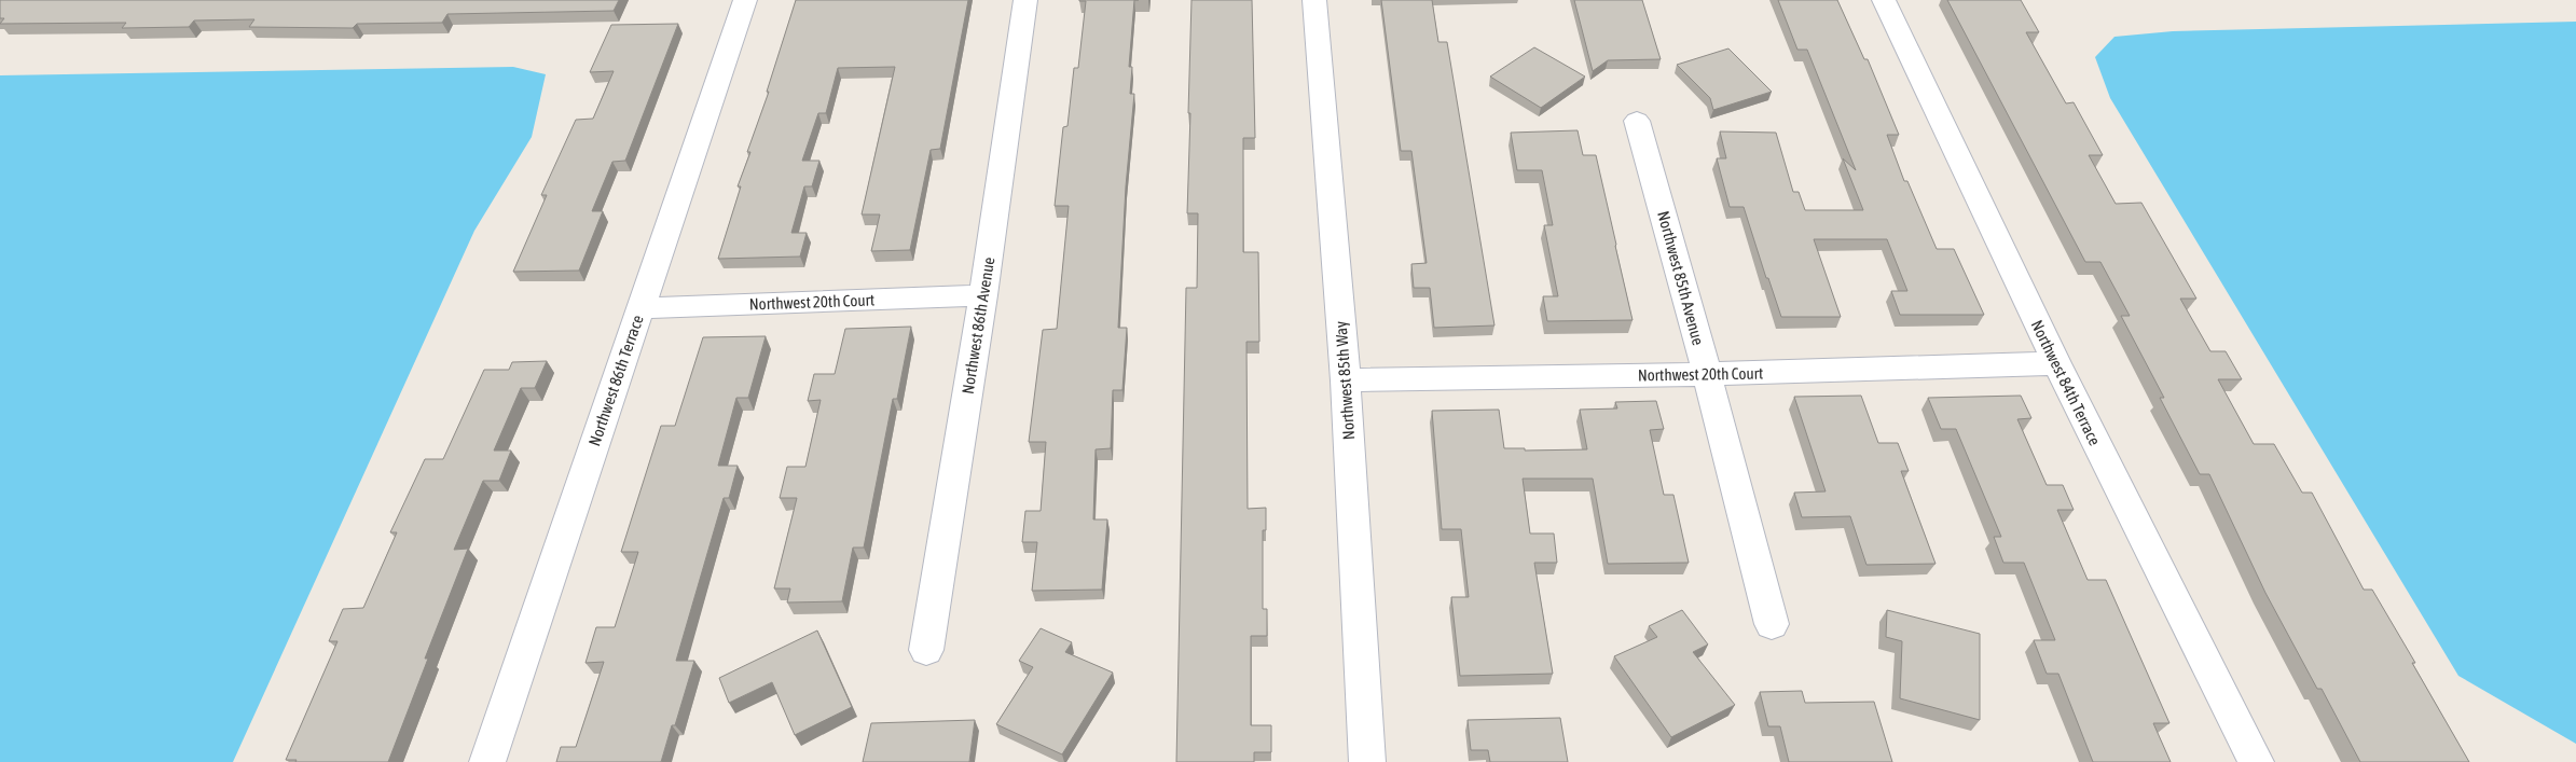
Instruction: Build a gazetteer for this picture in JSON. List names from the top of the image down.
{
  "streets": {
    "street": [
      "Northwest 85th Avenue",
      "Northwest 20th Court",
      "Northwest 86th Avenue",
      "Northwest 86th Terrace",
      "Northwest 85th Way",
      "Northwest 84th Terrace"
    ]
  },
  "crossings": [
    ["Northwest 85th Avenue", "Northwest 20th Court"],
    ["Northwest 20th Court", "Northwest 86th Avenue"],
    ["Northwest 20th Court", "Northwest 86th Terrace"],
    ["Northwest 20th Court", "Northwest 85th Way"],
    ["Northwest 20th Court", "Northwest 84th Terrace"]
  ]
}
